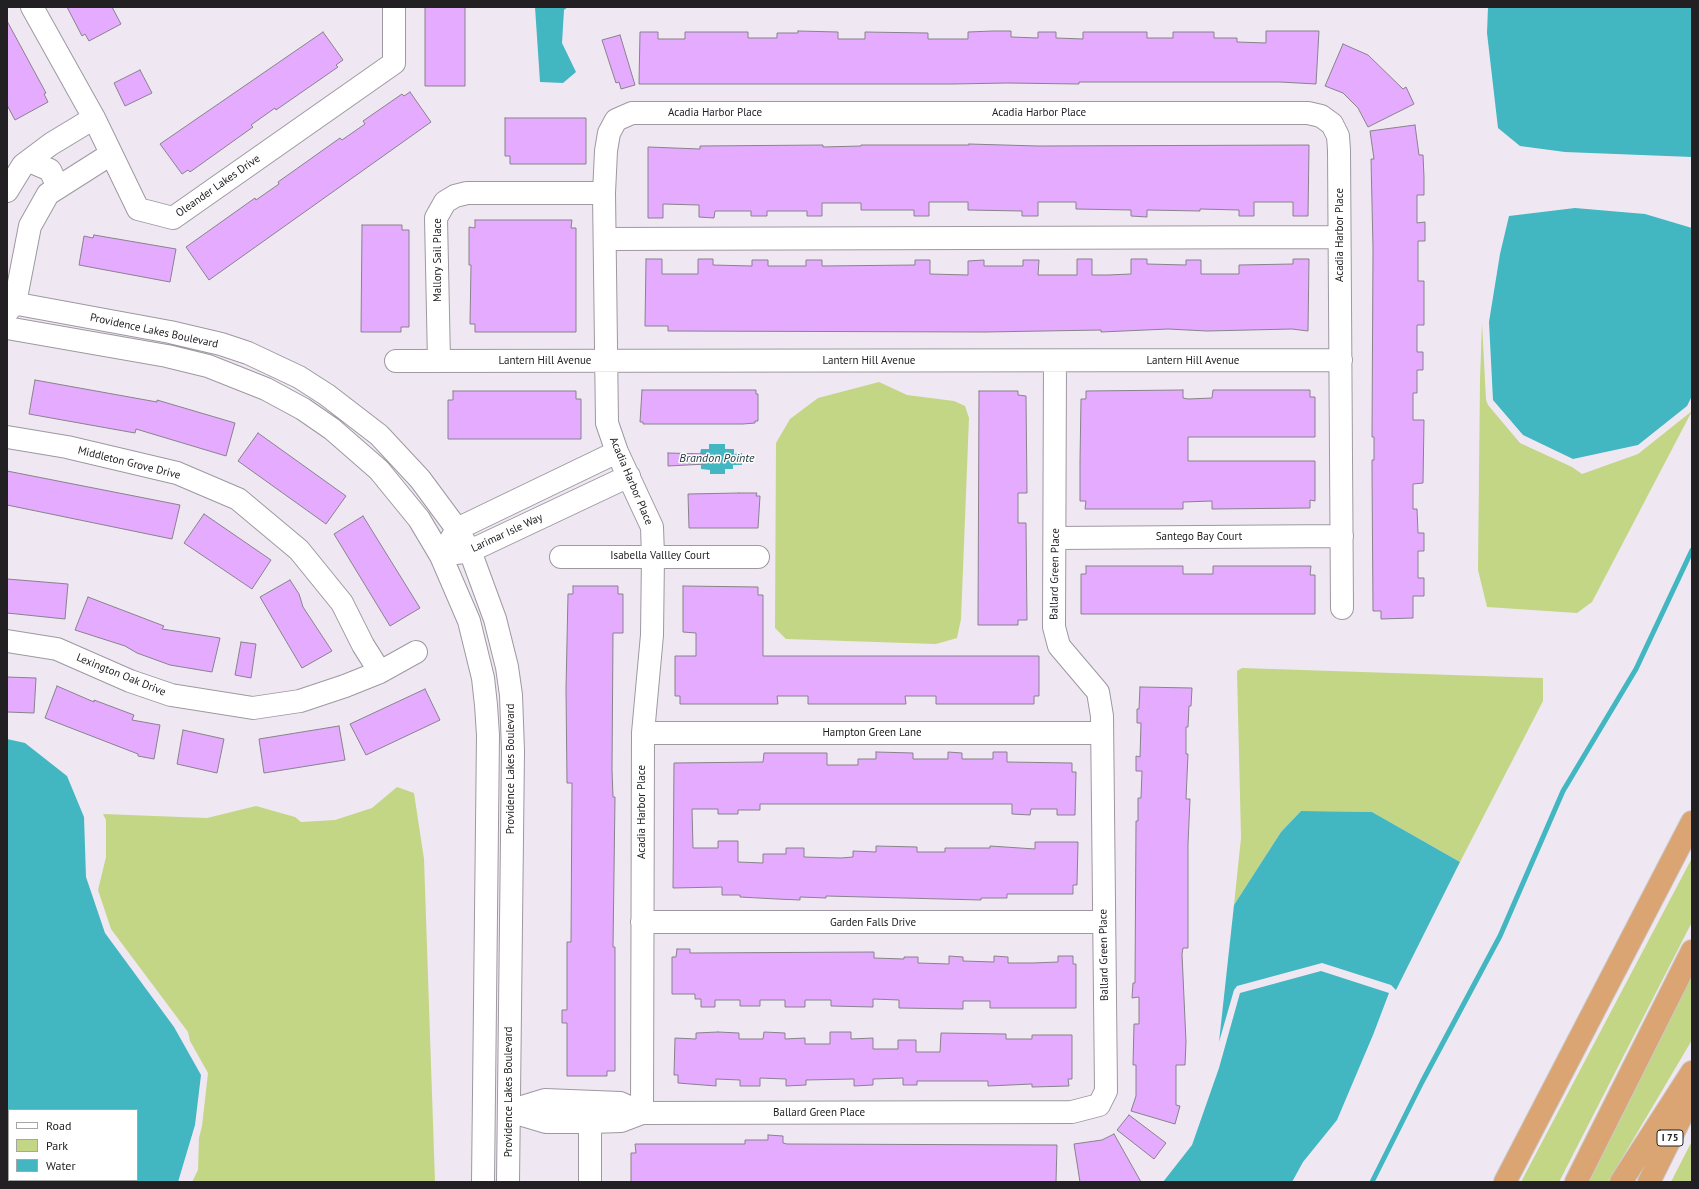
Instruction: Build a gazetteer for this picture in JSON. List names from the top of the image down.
{
  "streets": {
    "highway": ["I 75"],
    "street": [
      "Acadia Harbor Place",
      "Oleander Lakes Drive",
      "Mallory Sail Place",
      "Providence Lakes Boulevard",
      "Lantern Hill Avenue",
      "Middleton Grove Drive",
      "Larimar Isle Way",
      "Santego Bay Court",
      "Isabella Vallley Court",
      "Ballard Green Place",
      "Lexington Oak Drive",
      "Hampton Green Lane",
      "Garden Falls Drive"
    ]
  },
  "crossings": [
    ["Acadia Harbor Place", "Mallory Sail Place"],
    ["Acadia Harbor Place", "Lantern Hill Avenue"],
    ["Acadia Harbor Place", "Larimar Isle Way"],
    ["Acadia Harbor Place", "Santego Bay Court"],
    ["Acadia Harbor Place", "Isabella Vallley Court"],
    ["Acadia Harbor Place", "Ballard Green Place"],
    ["Acadia Harbor Place", "Hampton Green Lane"],
    ["Acadia Harbor Place", "Garden Falls Drive"],
    ["Mallory Sail Place", "Lantern Hill Avenue"],
    ["Providence Lakes Boulevard", "Larimar Isle Way"],
    ["Lantern Hill Avenue", "Ballard Green Place"],
    ["Middleton Grove Drive", "Lexington Oak Drive"],
    ["Santego Bay Court", "Ballard Green Place"],
    ["Ballard Green Place", "Hampton Green Lane"],
    ["Ballard Green Place", "Garden Falls Drive"]
  ],
  "water": ["Brandon Pointe"],
  "legend": ["Road", "Park", "Water"]
}
